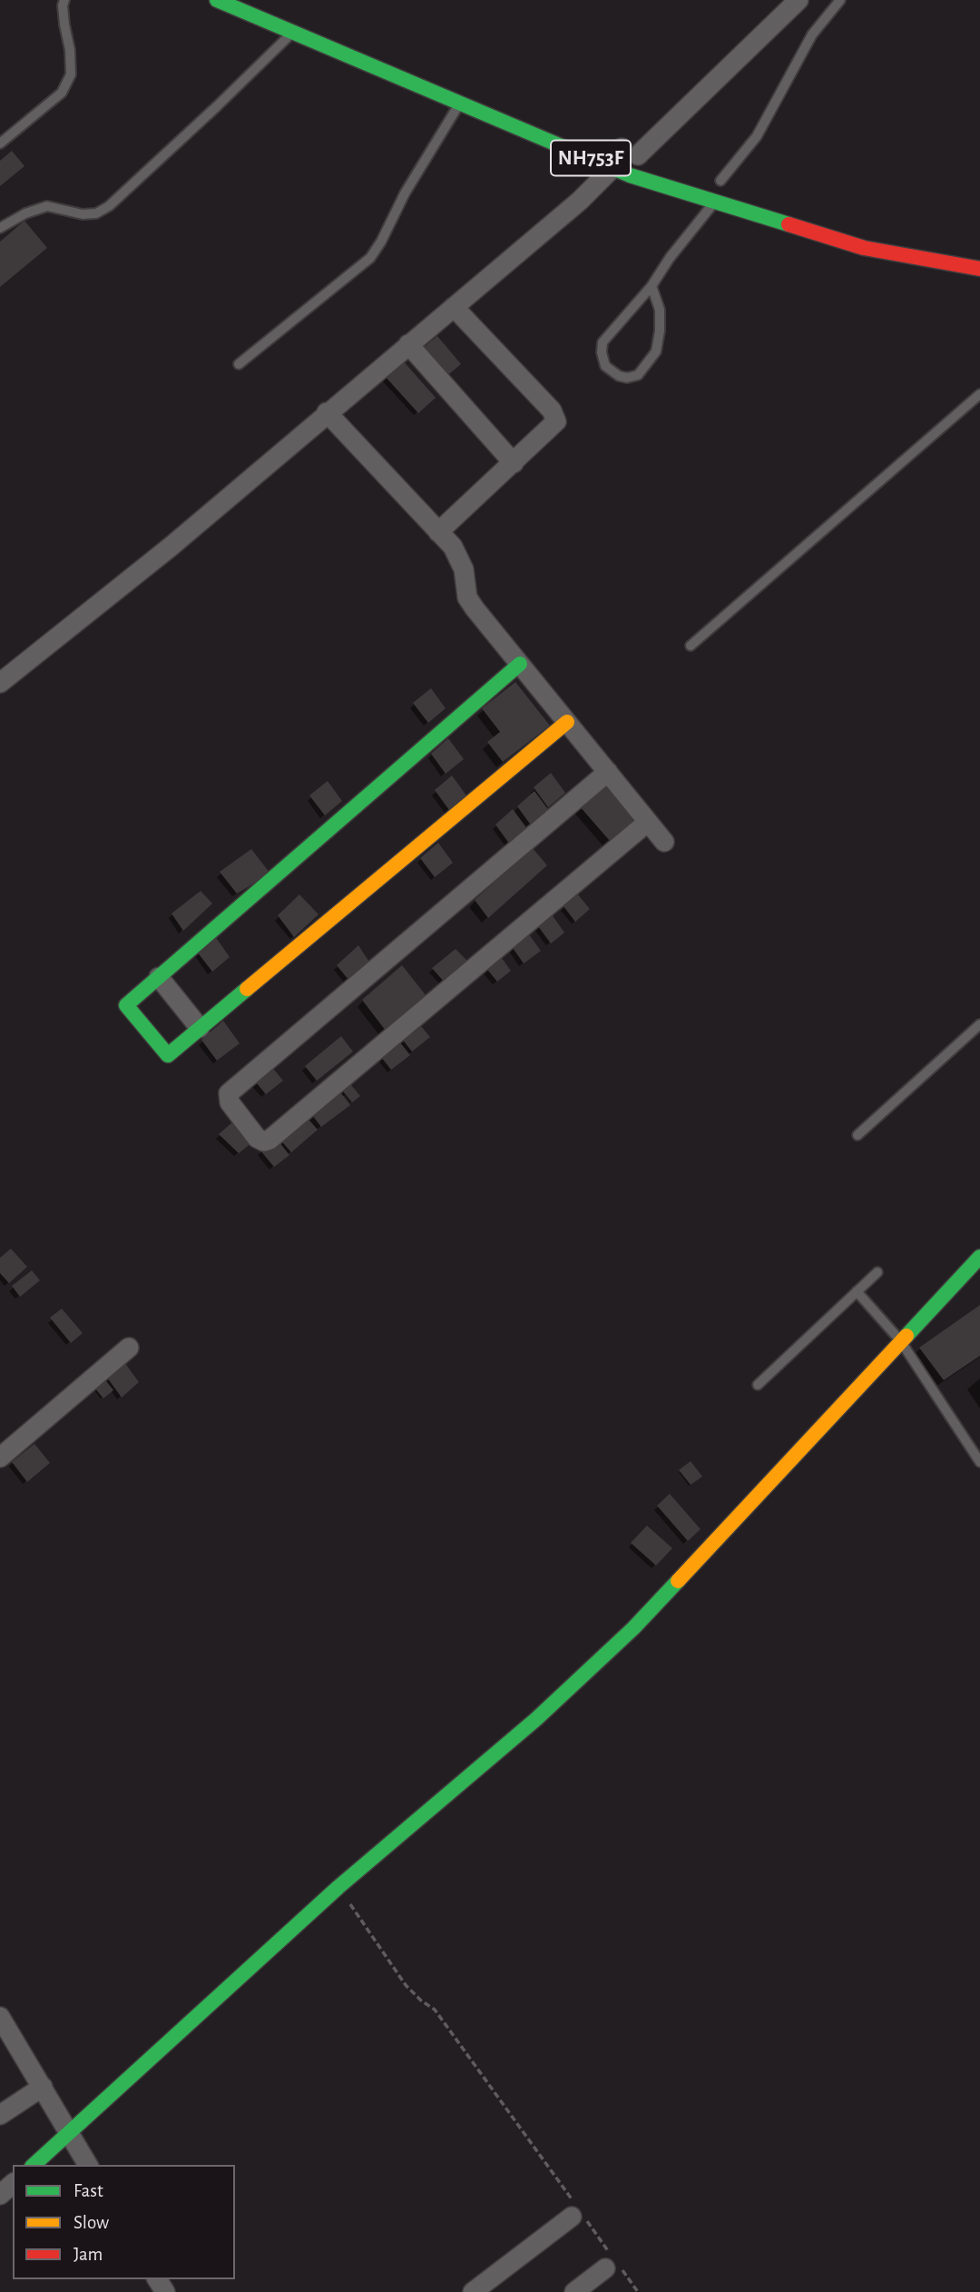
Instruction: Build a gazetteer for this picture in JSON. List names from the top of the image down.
{
  "streets": {
    "main road": ["NH753F"]
  },
  "legend": ["Fast", "Slow", "Jam"]
}
